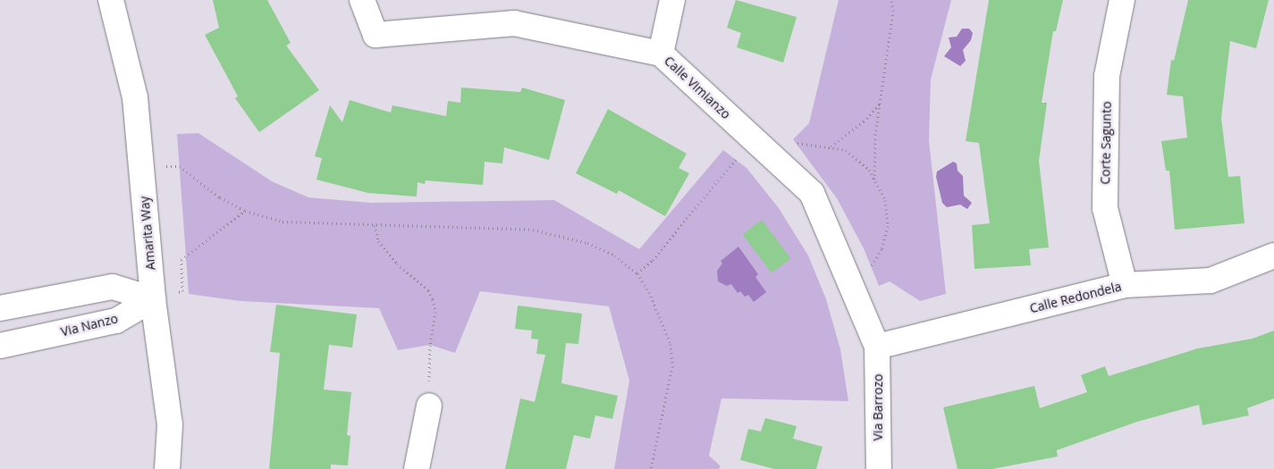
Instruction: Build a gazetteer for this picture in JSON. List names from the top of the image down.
{
  "streets": {
    "street": [
      "Calle Vimianzo",
      "Corte Sagunto",
      "Amarita Way",
      "Calle Redondela",
      "Via Nanzo",
      "Via Barrozo"
    ]
  },
  "crossings": [
    ["Calle Vimianzo", "Calle Redondela"],
    ["Calle Vimianzo", "Via Barrozo"],
    ["Corte Sagunto", "Calle Redondela"],
    ["Amarita Way", "Via Nanzo"],
    ["Calle Redondela", "Via Barrozo"]
  ]
}
